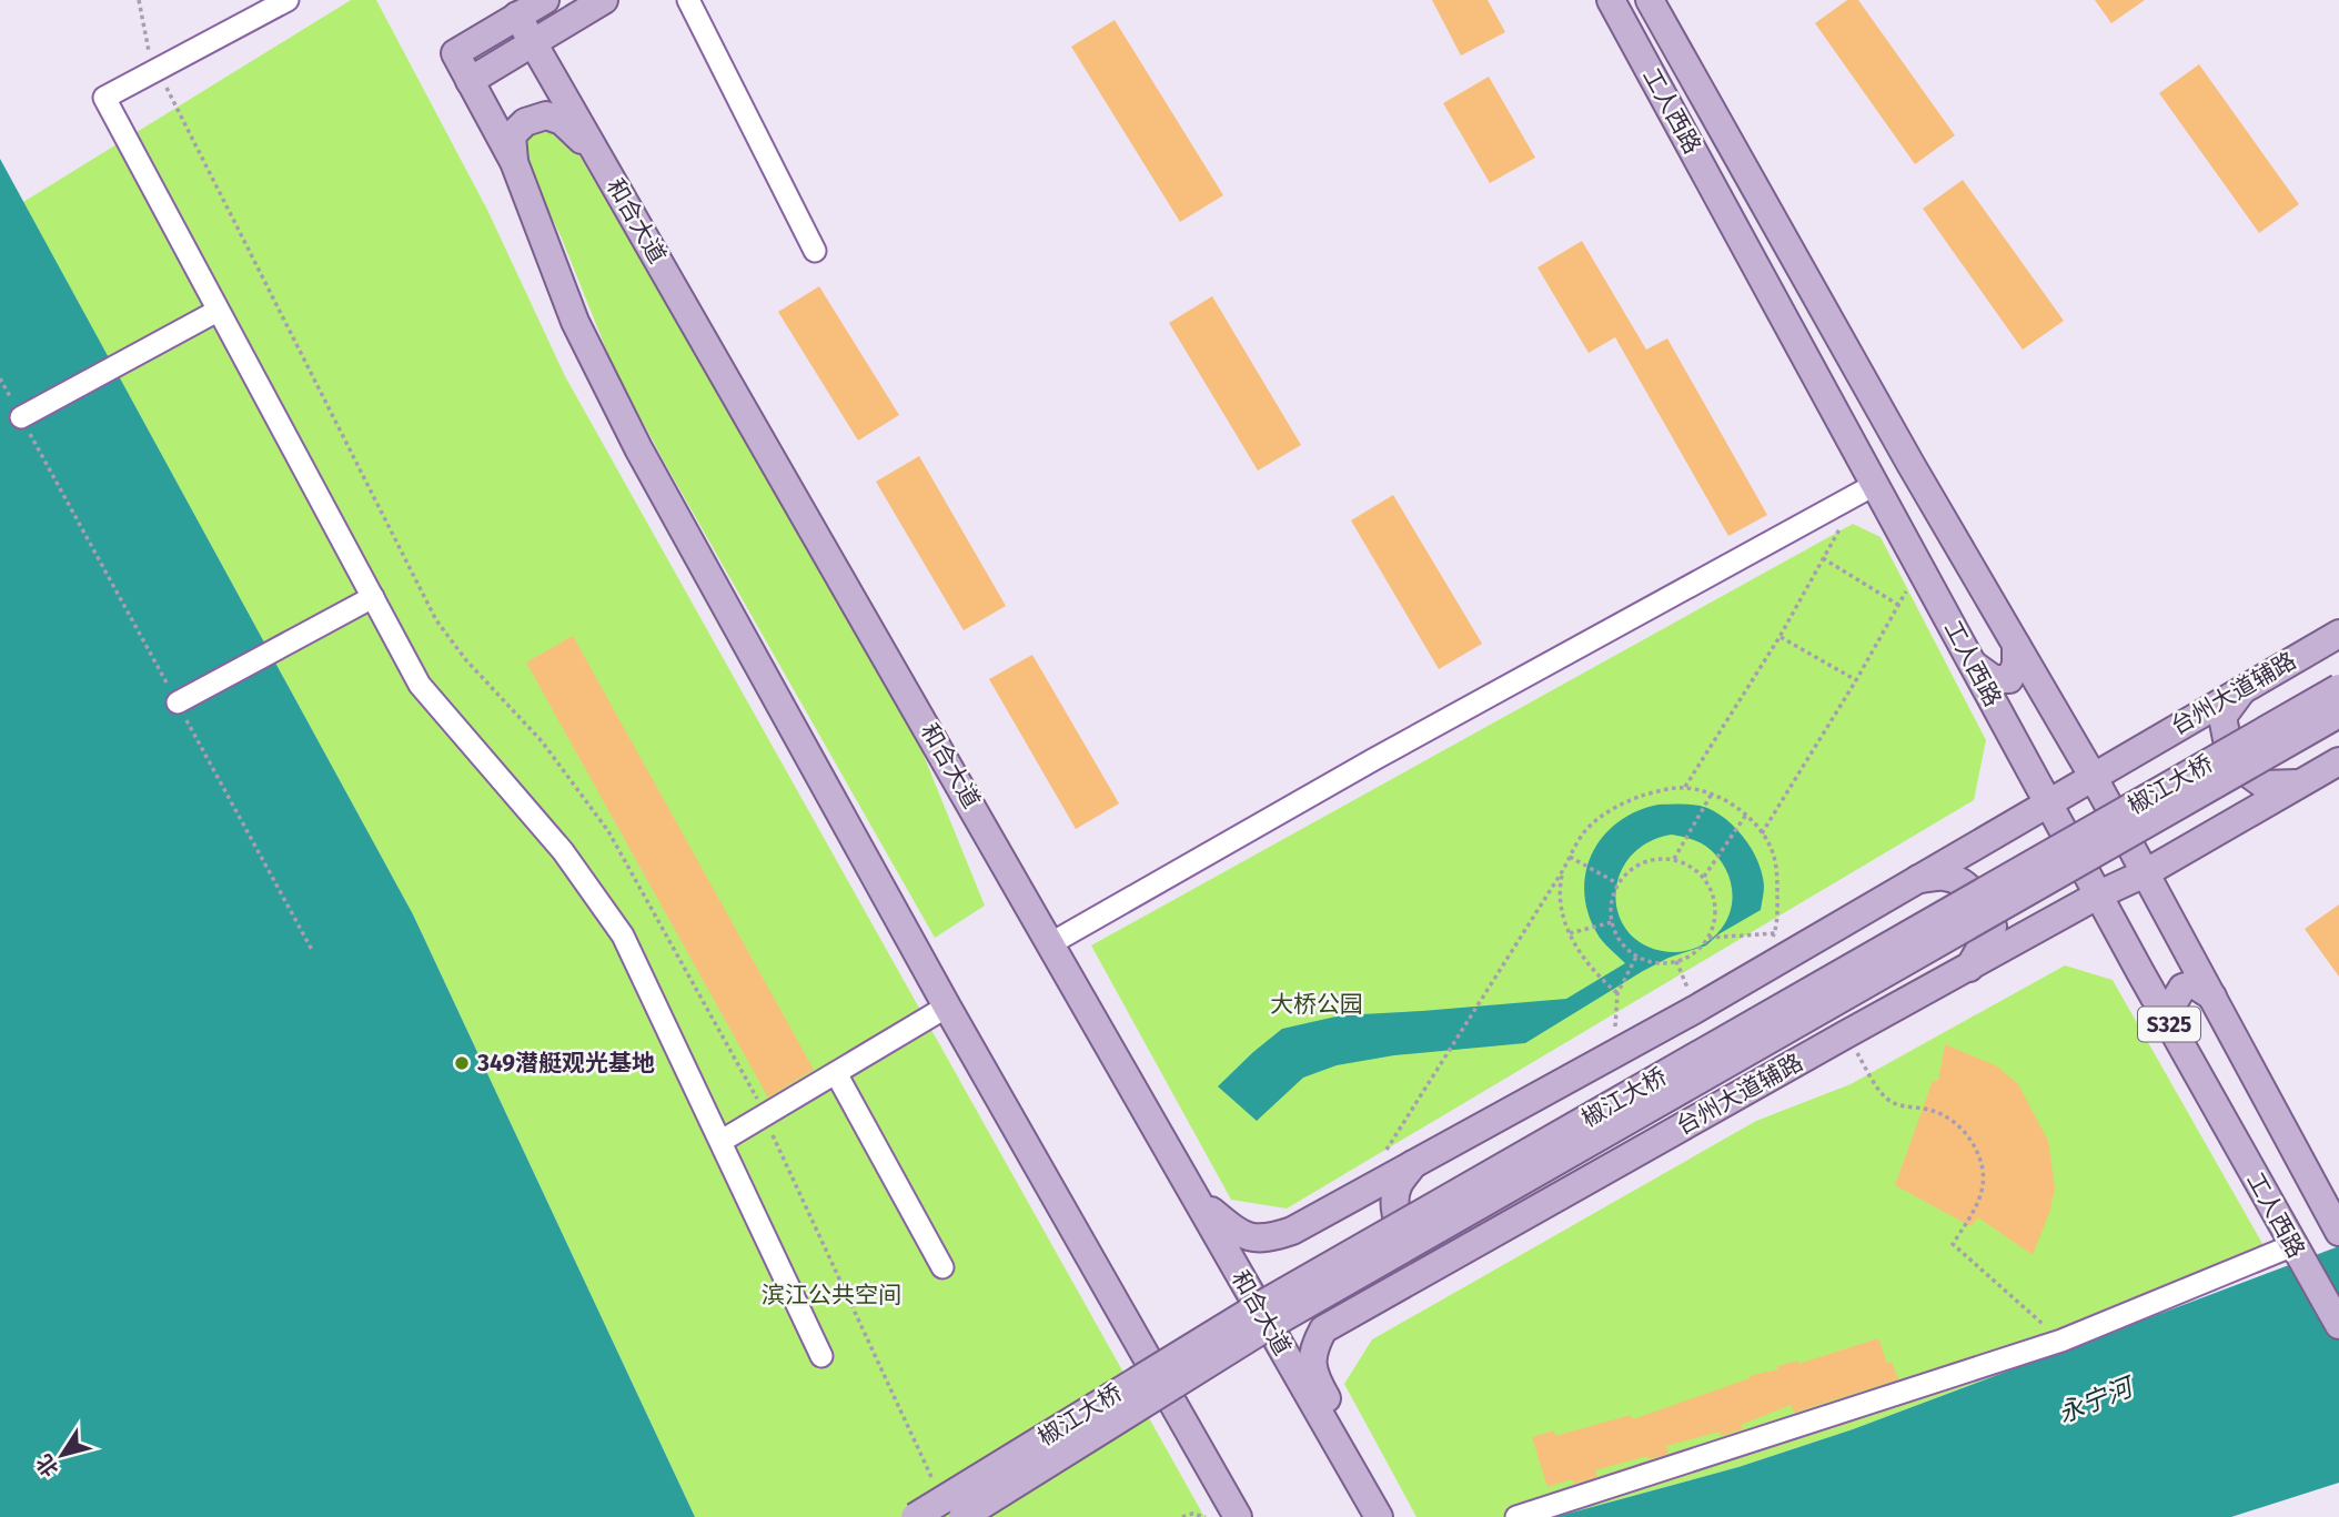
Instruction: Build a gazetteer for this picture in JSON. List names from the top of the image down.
{
  "streets": {
    "main road": [
      "工人西路",
      "和合大道",
      "台州大道辅路",
      "椒江大桥",
      "S325"
    ]
  },
  "crossings": [
    ["工人西路", "台州大道辅路"],
    ["和合大道", "台州大道辅路"]
  ],
  "water": ["永宁河"],
  "parks": ["大桥公园", "滨江公共空间"],
  "places": ["349潜艇观光基地"],
  "north": "bottom left"
}
